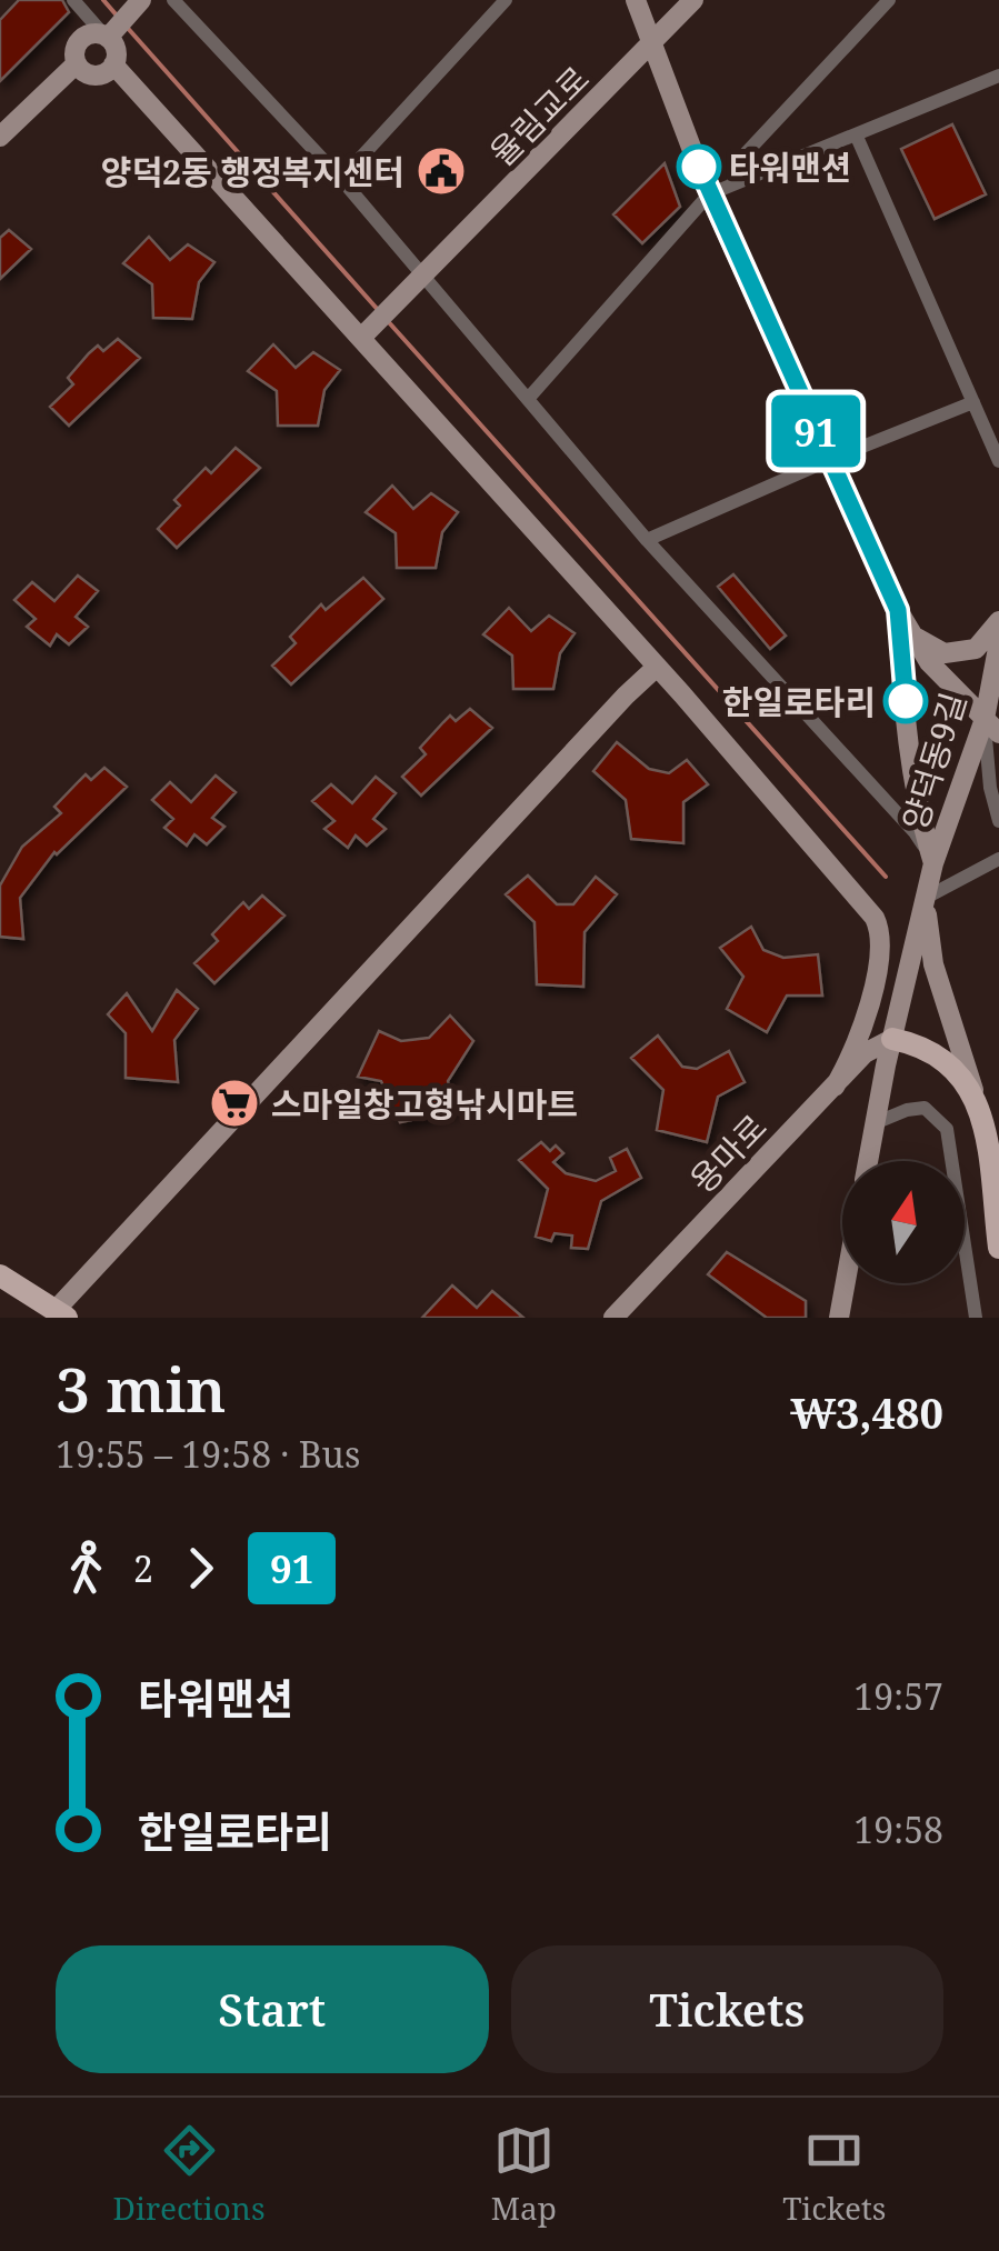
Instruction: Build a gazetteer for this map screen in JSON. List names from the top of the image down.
{
  "streets": {
    "main road": ["율림교로", "양덕동9길", "용마로"]
  },
  "crossings": [
    ["양덕동9길", "용마로"]
  ],
  "places": {
    "other": ["타워맨션", "한일로타리"],
    "public building": ["양덕2동 행정복지센터"],
    "supermarket": ["스마일창고형낚시마트"]
  },
  "lines": ["bus line 91"],
  "north": "top",
  "page": {
    "on_map": "91",
    "heading": ["3 min", "19:55 – 19:58 · Bus", "₩3,480"],
    "legs": ["2", "91"],
    "list": [
      {
        "name": "타워맨션",
        "value": "19:57"
      },
      {
        "name": "한일로타리",
        "value": "19:58"
      }
    ],
    "buttons": ["Start", "Tickets"],
    "tabs": ["Directions", "Map", "Tickets"]
  }
}
